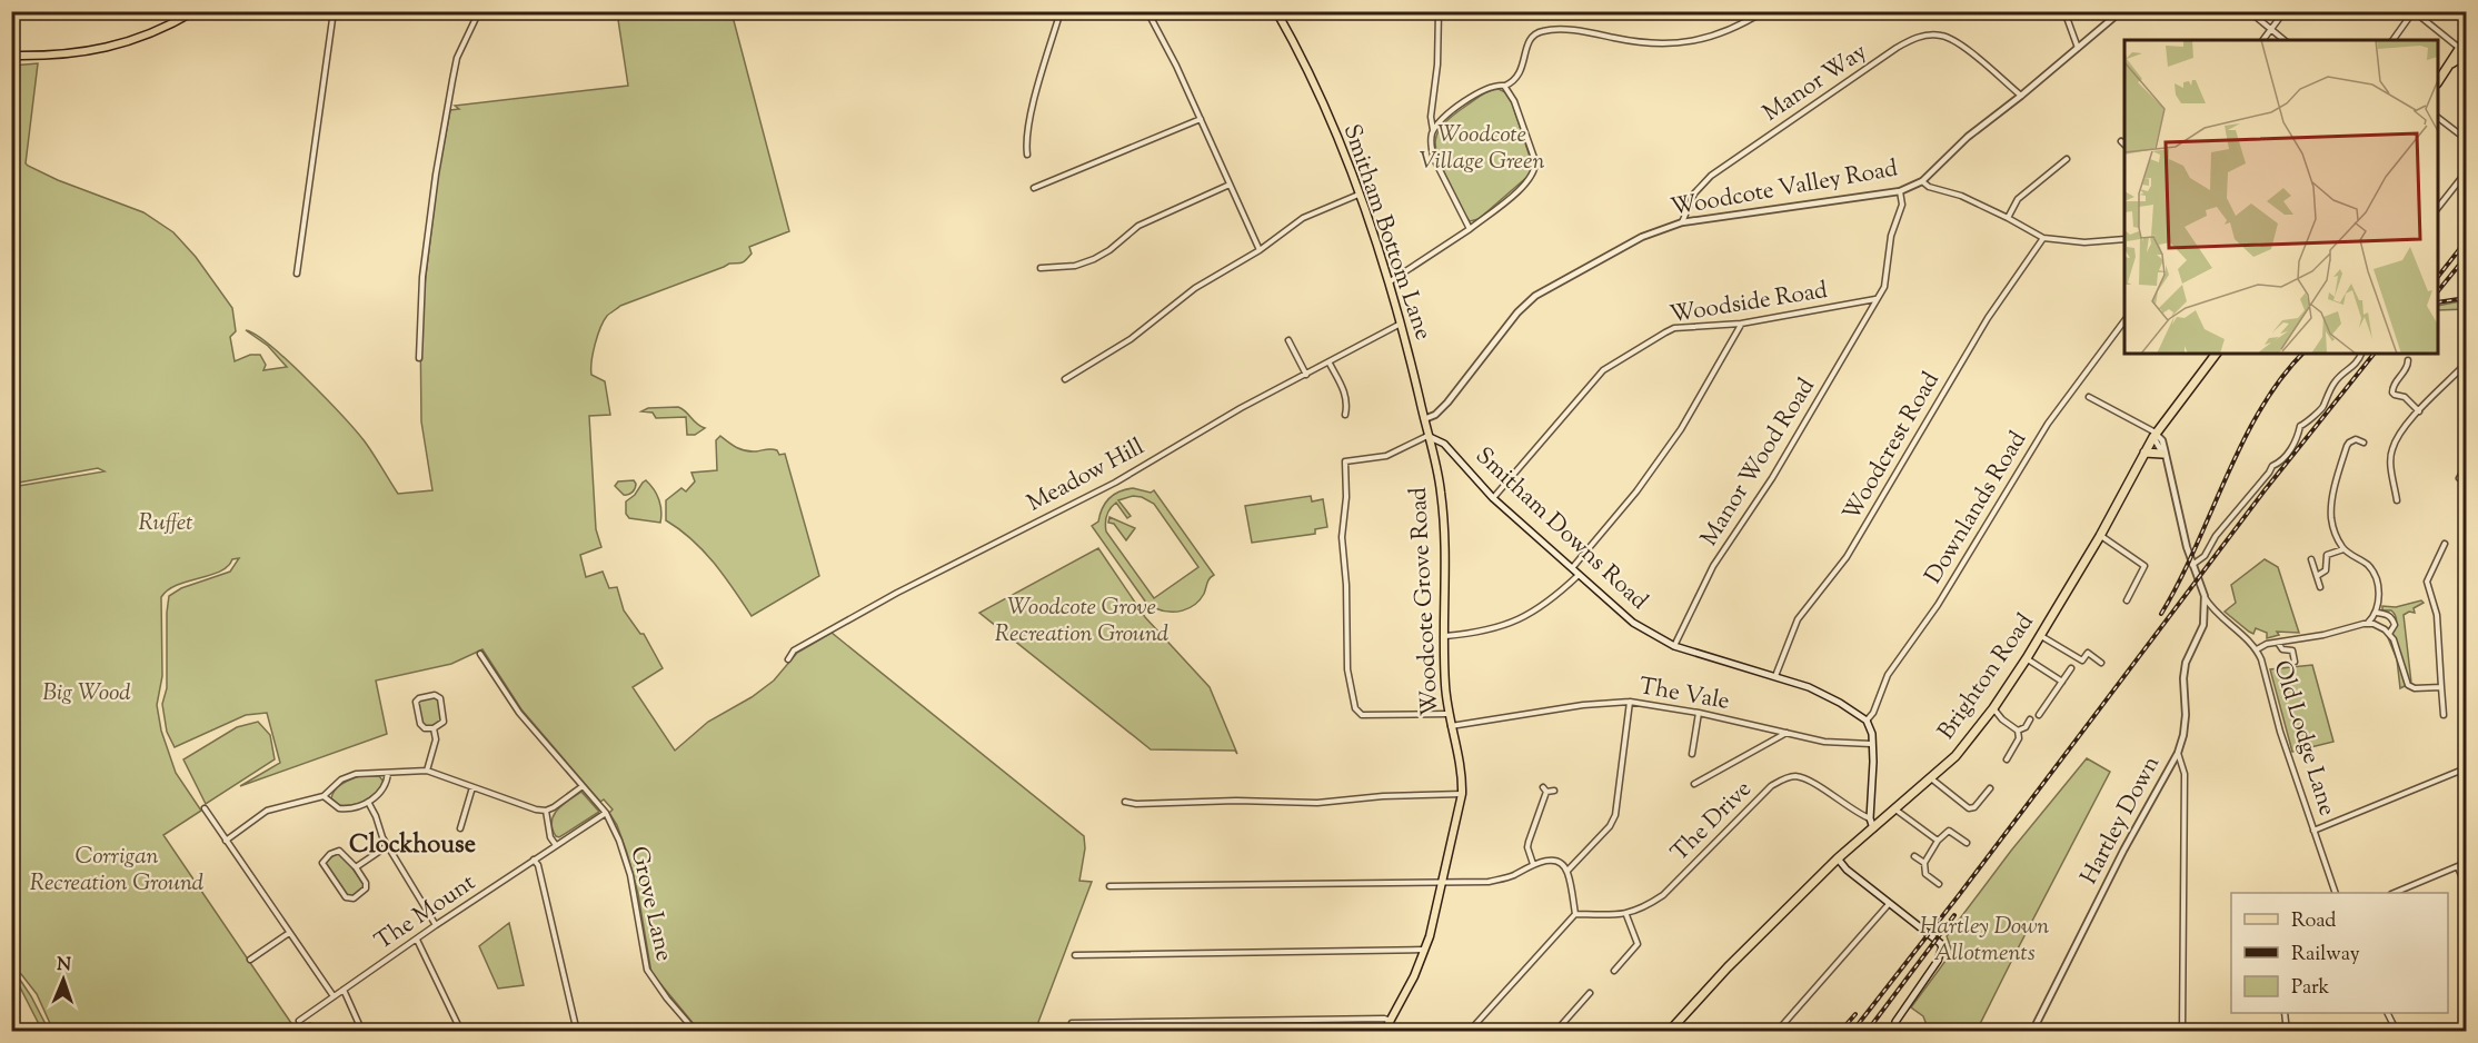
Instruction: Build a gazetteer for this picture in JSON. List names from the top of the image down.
{
  "streets": {
    "highway": ["Brighton Road"],
    "main road": ["Smitham Bottom Lane", "Smitham Downs Road", "Woodcote Grove Road"],
    "street": [
      "Manor Way",
      "Woodcote Valley Road",
      "Woodside Road",
      "Woodcrest Road",
      "Manor Wood Road",
      "Meadow Hill",
      "Downlands Road",
      "The Vale",
      "Old Lodge Lane",
      "Hartley Down",
      "The Drive",
      "Grove Lane",
      "The Mount"
    ]
  },
  "crossings": [
    ["Manor Way", "Woodcote Valley Road"],
    ["Woodcote Valley Road", "Smitham Bottom Lane"],
    ["Woodcote Valley Road", "Manor Wood Road"],
    ["Smitham Bottom Lane", "Meadow Hill"],
    ["Smitham Bottom Lane", "Smitham Downs Road"],
    ["Smitham Bottom Lane", "Woodcote Grove Road"],
    ["Woodside Road", "Manor Wood Road"],
    ["Woodside Road", "Smitham Downs Road"],
    ["Woodcrest Road", "Smitham Downs Road"],
    ["Manor Wood Road", "Smitham Downs Road"],
    ["Downlands Road", "Smitham Downs Road"],
    ["Smitham Downs Road", "Woodcote Grove Road"],
    ["Woodcote Grove Road", "The Vale"],
    ["Brighton Road", "Old Lodge Lane"],
    ["Old Lodge Lane", "Hartley Down"],
    ["Grove Lane", "The Mount"]
  ],
  "districts": ["Clockhouse"],
  "parks": [
    "Woodcote Village Green",
    "Ruffet",
    "Woodcote Grove Recreation Ground",
    "Big Wood",
    "Corrigan Recreation Ground",
    "Hartley Down Allotments"
  ],
  "legend": ["Road", "Railway", "Park"],
  "north": "top"
}
